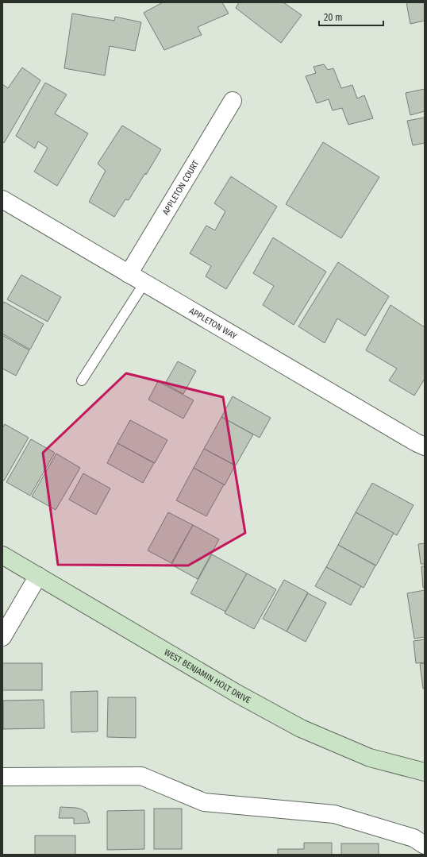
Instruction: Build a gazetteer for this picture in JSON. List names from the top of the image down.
{
  "streets": {
    "main road": ["WEST BENJAMIN HOLT DRIVE"],
    "street": ["APPLETON COURT", "APPLETON WAY"]
  },
  "crossings": [
    ["APPLETON COURT", "APPLETON WAY"]
  ],
  "scale_bar": "20 m"
}
